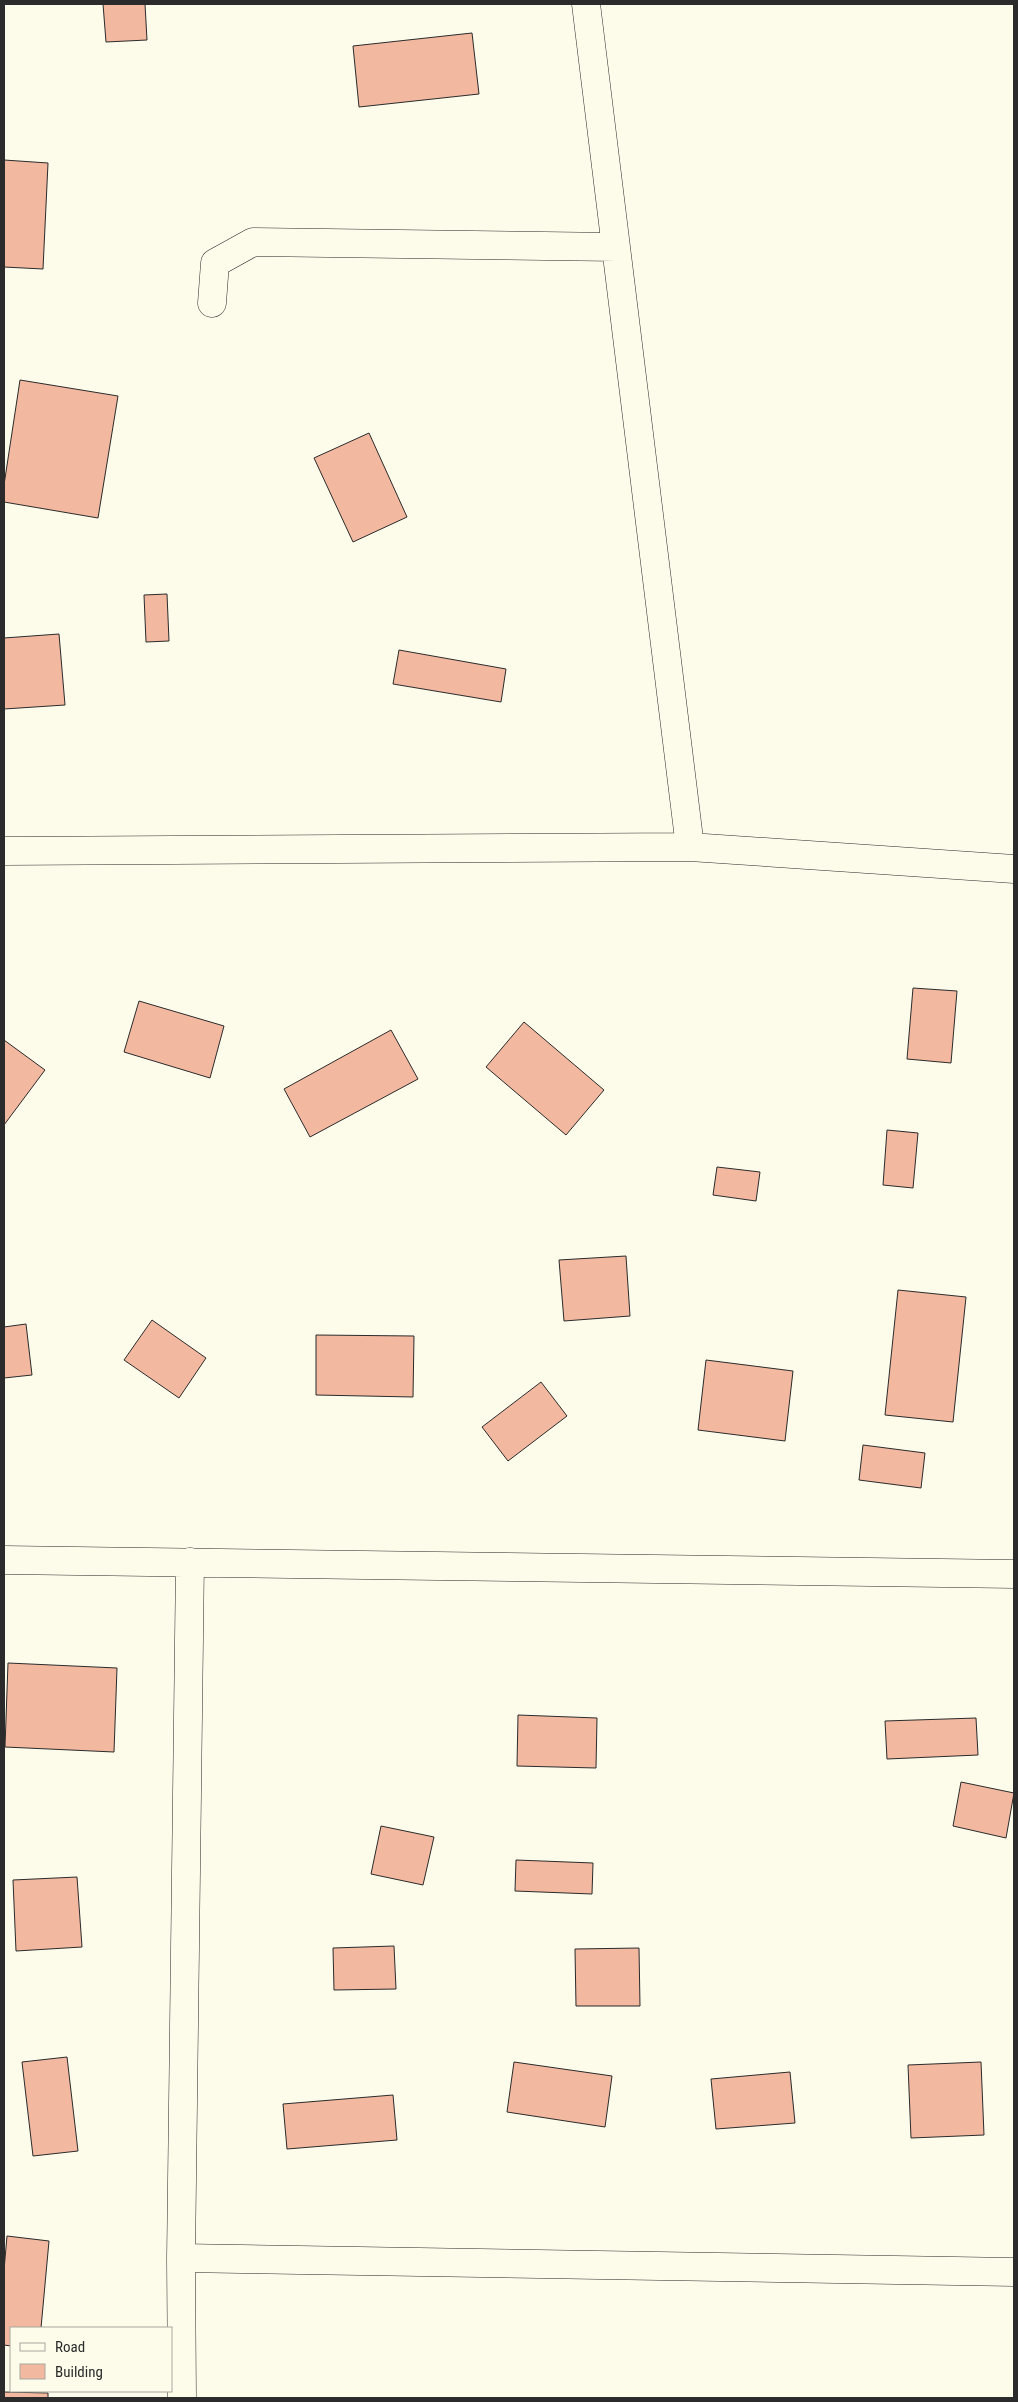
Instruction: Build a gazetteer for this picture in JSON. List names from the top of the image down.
{
  "legend": ["Road", "Building"]
}
